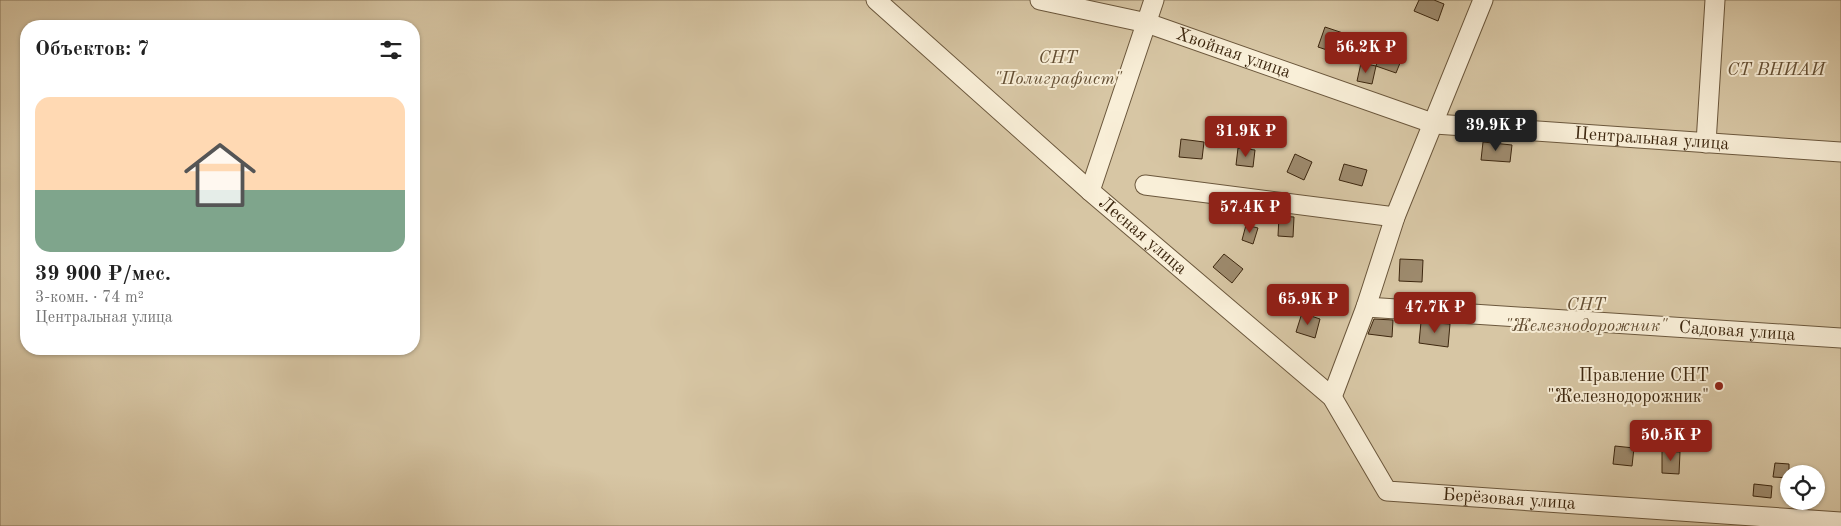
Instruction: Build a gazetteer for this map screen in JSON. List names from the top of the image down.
{
  "streets": {
    "street": [
      "Хвойная улица",
      "Центральная улица",
      "Лесная улица",
      "Садовая улица",
      "Берёзовая улица"
    ]
  },
  "crossings": [
    ["Хвойная улица", "Центральная улица"],
    ["Лесная улица", "Берёзовая улица"]
  ],
  "parks": ["СНТ \"Полиграфист\"", "СТ ВНИАИ", "СНТ \"Железнодорожник\""],
  "places": ["Правление СНТ \"Железнодорожник\""],
  "page": {
    "heading": "Объектов: 7",
    "price": [
      "56.2K ₽",
      "39.9K ₽",
      "31.9K ₽",
      "57.4K ₽",
      "65.9K ₽",
      "47.7K ₽",
      "50.5K ₽"
    ],
    "list": [
      {
        "name": "39 900 ₽/мес.",
        "note": "3-комн. · 74 m² · Центральная улица"
      }
    ]
  }
}
